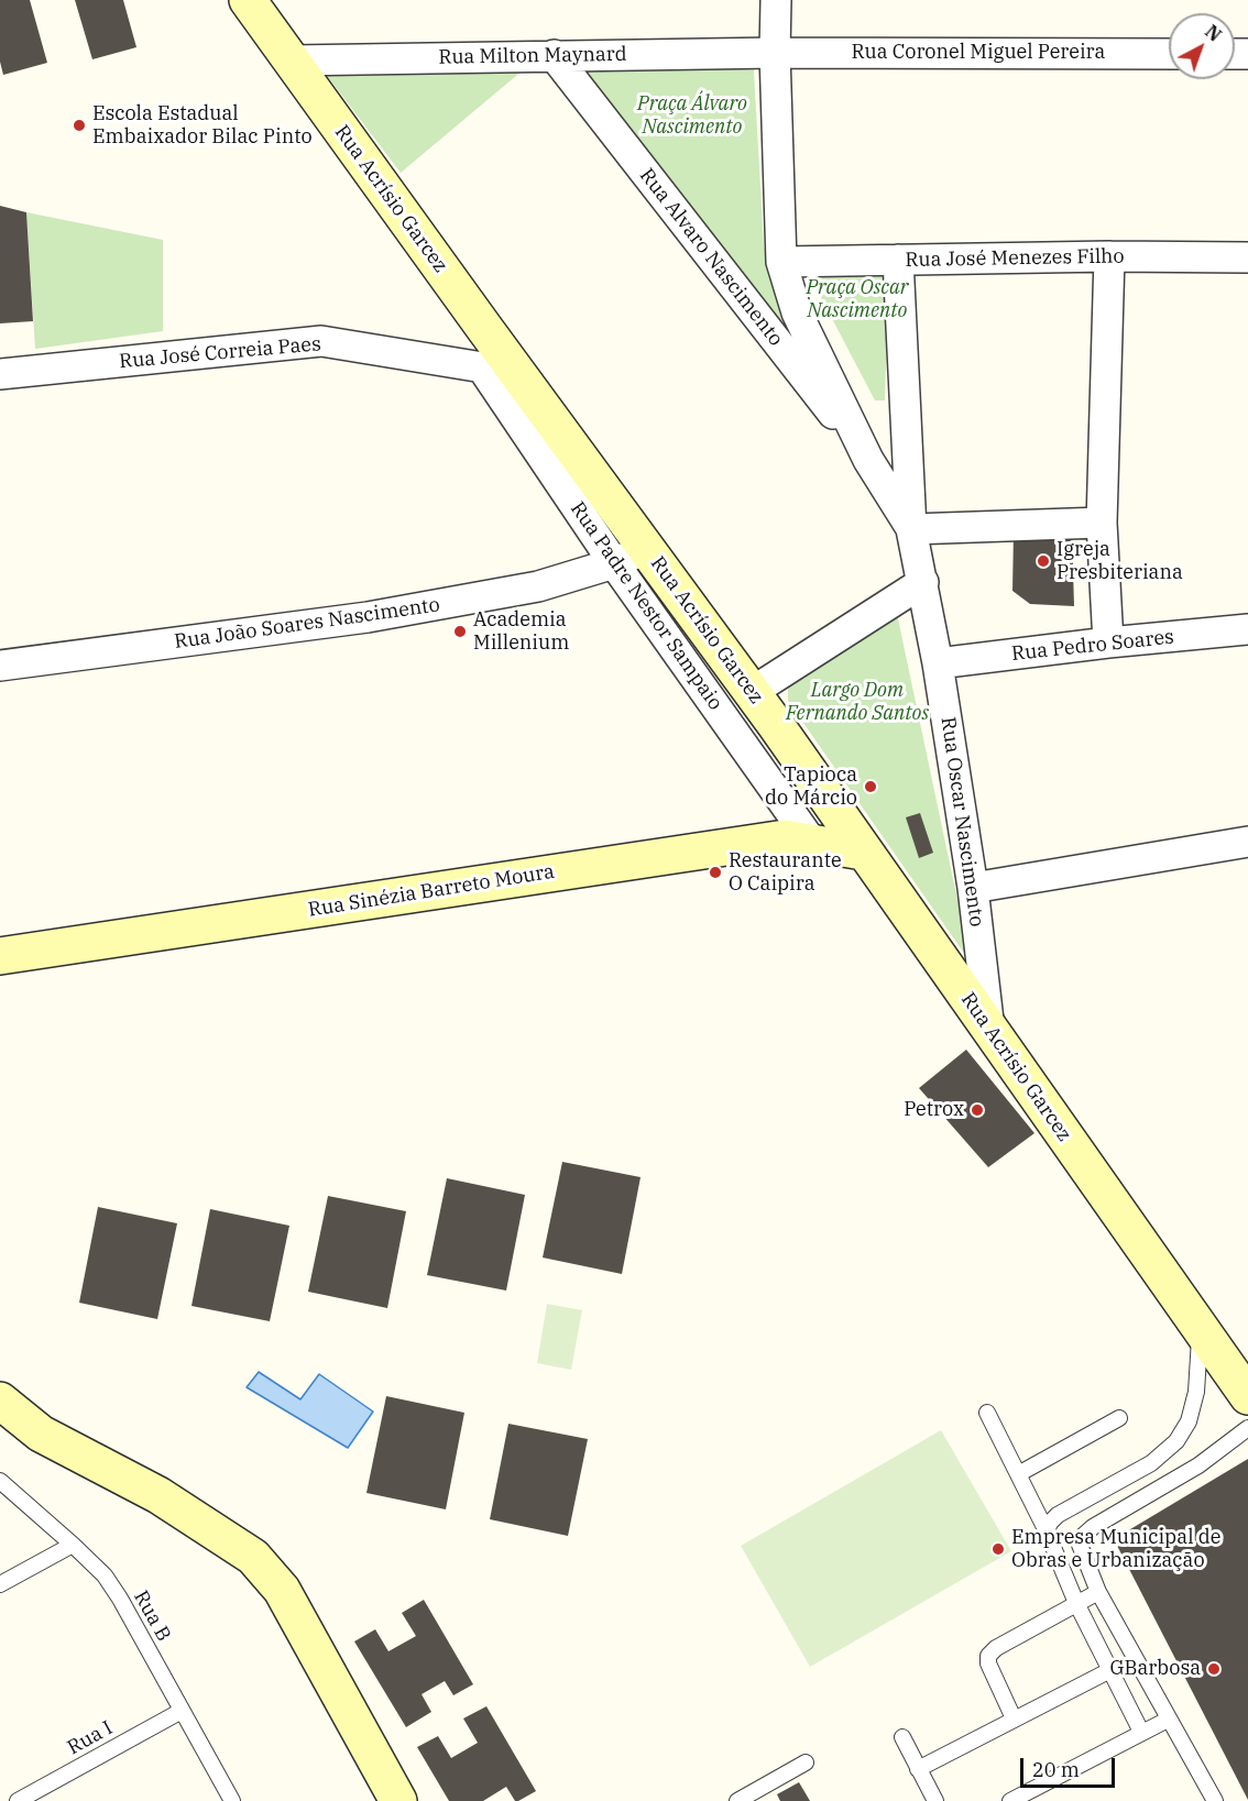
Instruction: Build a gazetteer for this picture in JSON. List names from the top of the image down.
{
  "streets": {
    "street": [
      "Rua Coronel Miguel Pereira",
      "Rua Milton Maynard",
      "Rua Acrísio Garcez",
      "Rua Alvaro Nascimento",
      "Rua José Menezes Filho",
      "Rua José Correia Paes",
      "Rua Padre Nestor Sampaio",
      "Rua João Soares Nascimento",
      "Rua Pedro Soares",
      "Rua Oscar Nascimento",
      "Rua Sinézia Barreto Moura"
    ],
    "lane": ["Rua B", "Rua I"]
  },
  "crossings": [
    ["Rua Coronel Miguel Pereira", "Rua Milton Maynard"],
    ["Rua Milton Maynard", "Rua Acrísio Garcez"],
    ["Rua Milton Maynard", "Rua Alvaro Nascimento"],
    ["Rua Acrísio Garcez", "Rua José Correia Paes"],
    ["Rua Acrísio Garcez", "Rua João Soares Nascimento"],
    ["Rua Acrísio Garcez", "Rua Oscar Nascimento"],
    ["Rua Acrísio Garcez", "Rua Sinézia Barreto Moura"],
    ["Rua José Menezes Filho", "Rua Oscar Nascimento"],
    ["Rua José Correia Paes", "Rua Padre Nestor Sampaio"],
    ["Rua Padre Nestor Sampaio", "Rua João Soares Nascimento"],
    ["Rua Padre Nestor Sampaio", "Rua Sinézia Barreto Moura"],
    ["Rua Pedro Soares", "Rua Oscar Nascimento"],
    ["Rua B", "Rua I"]
  ],
  "parks": ["Praça Álvaro Nascimento", "Praça Oscar Nascimento", "Largo Dom Fernando Santos"],
  "places": [
    "Escola Estadual Embaixador Bilac Pinto",
    "Igreja Presbiteriana",
    "Academia Millenium",
    "Tapioca do Márcio",
    "Restaurante O Caipira",
    "Petrox",
    "Empresa Municipal de Obras e Urbanização",
    "GBarbosa"
  ],
  "scale_bar": "20 m",
  "north": "top right"
}
